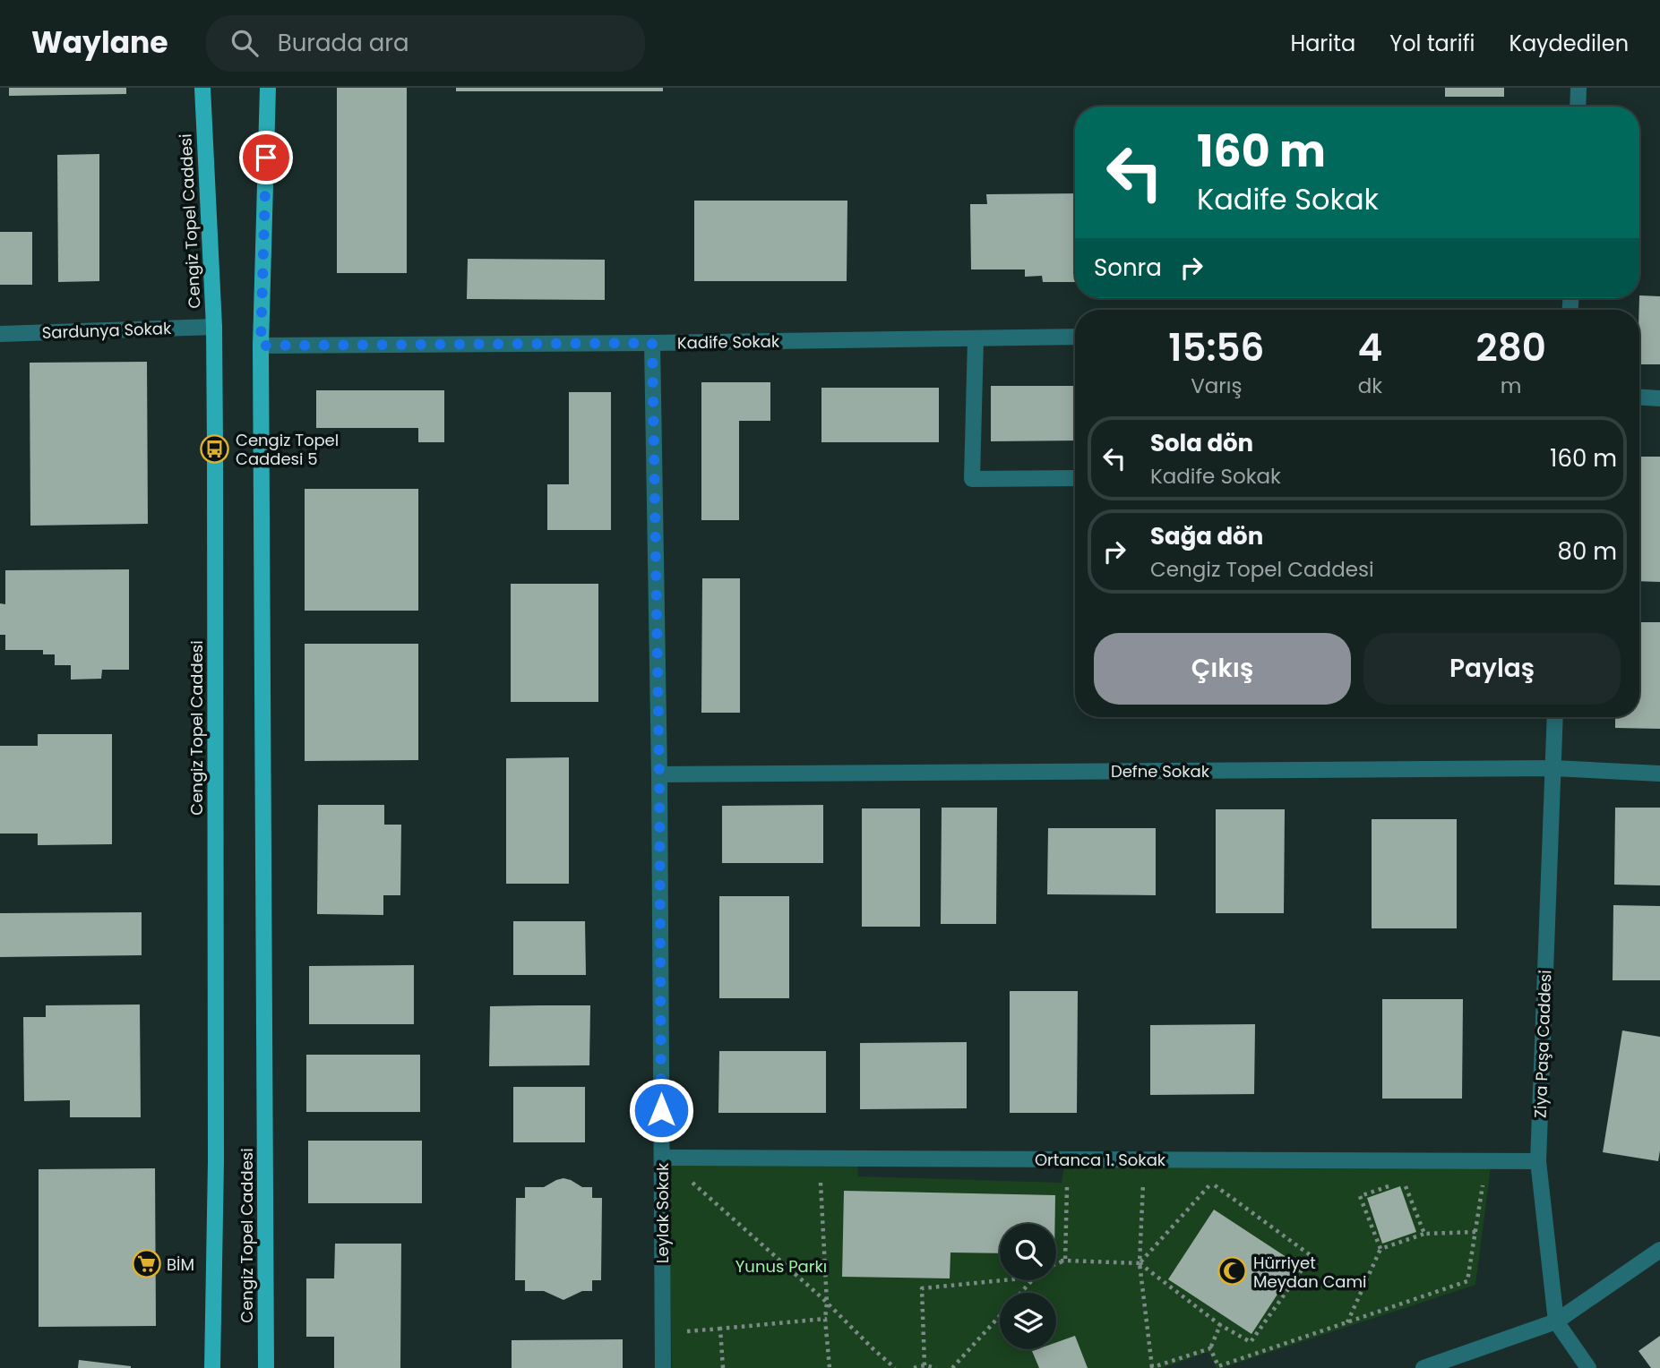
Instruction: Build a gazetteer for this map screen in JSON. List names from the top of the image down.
{
  "streets": {
    "main road": ["Cengiz Topel Caddesi"],
    "street": [
      "Sardunya Sokak",
      "Kadife Sokak",
      "Defne Sokak",
      "Ziya Paşa Caddesi",
      "Ortanca 1. Sokak",
      "Leylak Sokak"
    ]
  },
  "crossings": [
    ["Cengiz Topel Caddesi", "Sardunya Sokak"],
    ["Cengiz Topel Caddesi", "Kadife Sokak"],
    ["Kadife Sokak", "Leylak Sokak"],
    ["Defne Sokak", "Ziya Paşa Caddesi"],
    ["Defne Sokak", "Leylak Sokak"],
    ["Ziya Paşa Caddesi", "Ortanca 1. Sokak"],
    ["Ortanca 1. Sokak", "Leylak Sokak"]
  ],
  "parks": ["Yunus Parkı"],
  "places": {
    "bus stop": ["Cengiz Topel Caddesi 5"],
    "supermarket": ["BİM"],
    "mosque": ["Hürriyet Meydan Cami"]
  },
  "page": {
    "header": "Waylane",
    "search": "Burada ara",
    "nav": ["Harita", "Yol tarifi", "Kaydedilen"],
    "turn": ["160 m", "Kadife Sokak"],
    "then": "Sonra",
    "eta": [
      "15:56",
      "Varış",
      "4",
      "dk",
      "280",
      "m"
    ],
    "list": [
      {
        "name": "Sola dön",
        "note": "Kadife Sokak",
        "value": "160 m"
      },
      {
        "name": "Sağa dön",
        "note": "Cengiz Topel Caddesi",
        "value": "80 m"
      }
    ],
    "buttons": ["Çıkış", "Paylaş"]
  }
}
